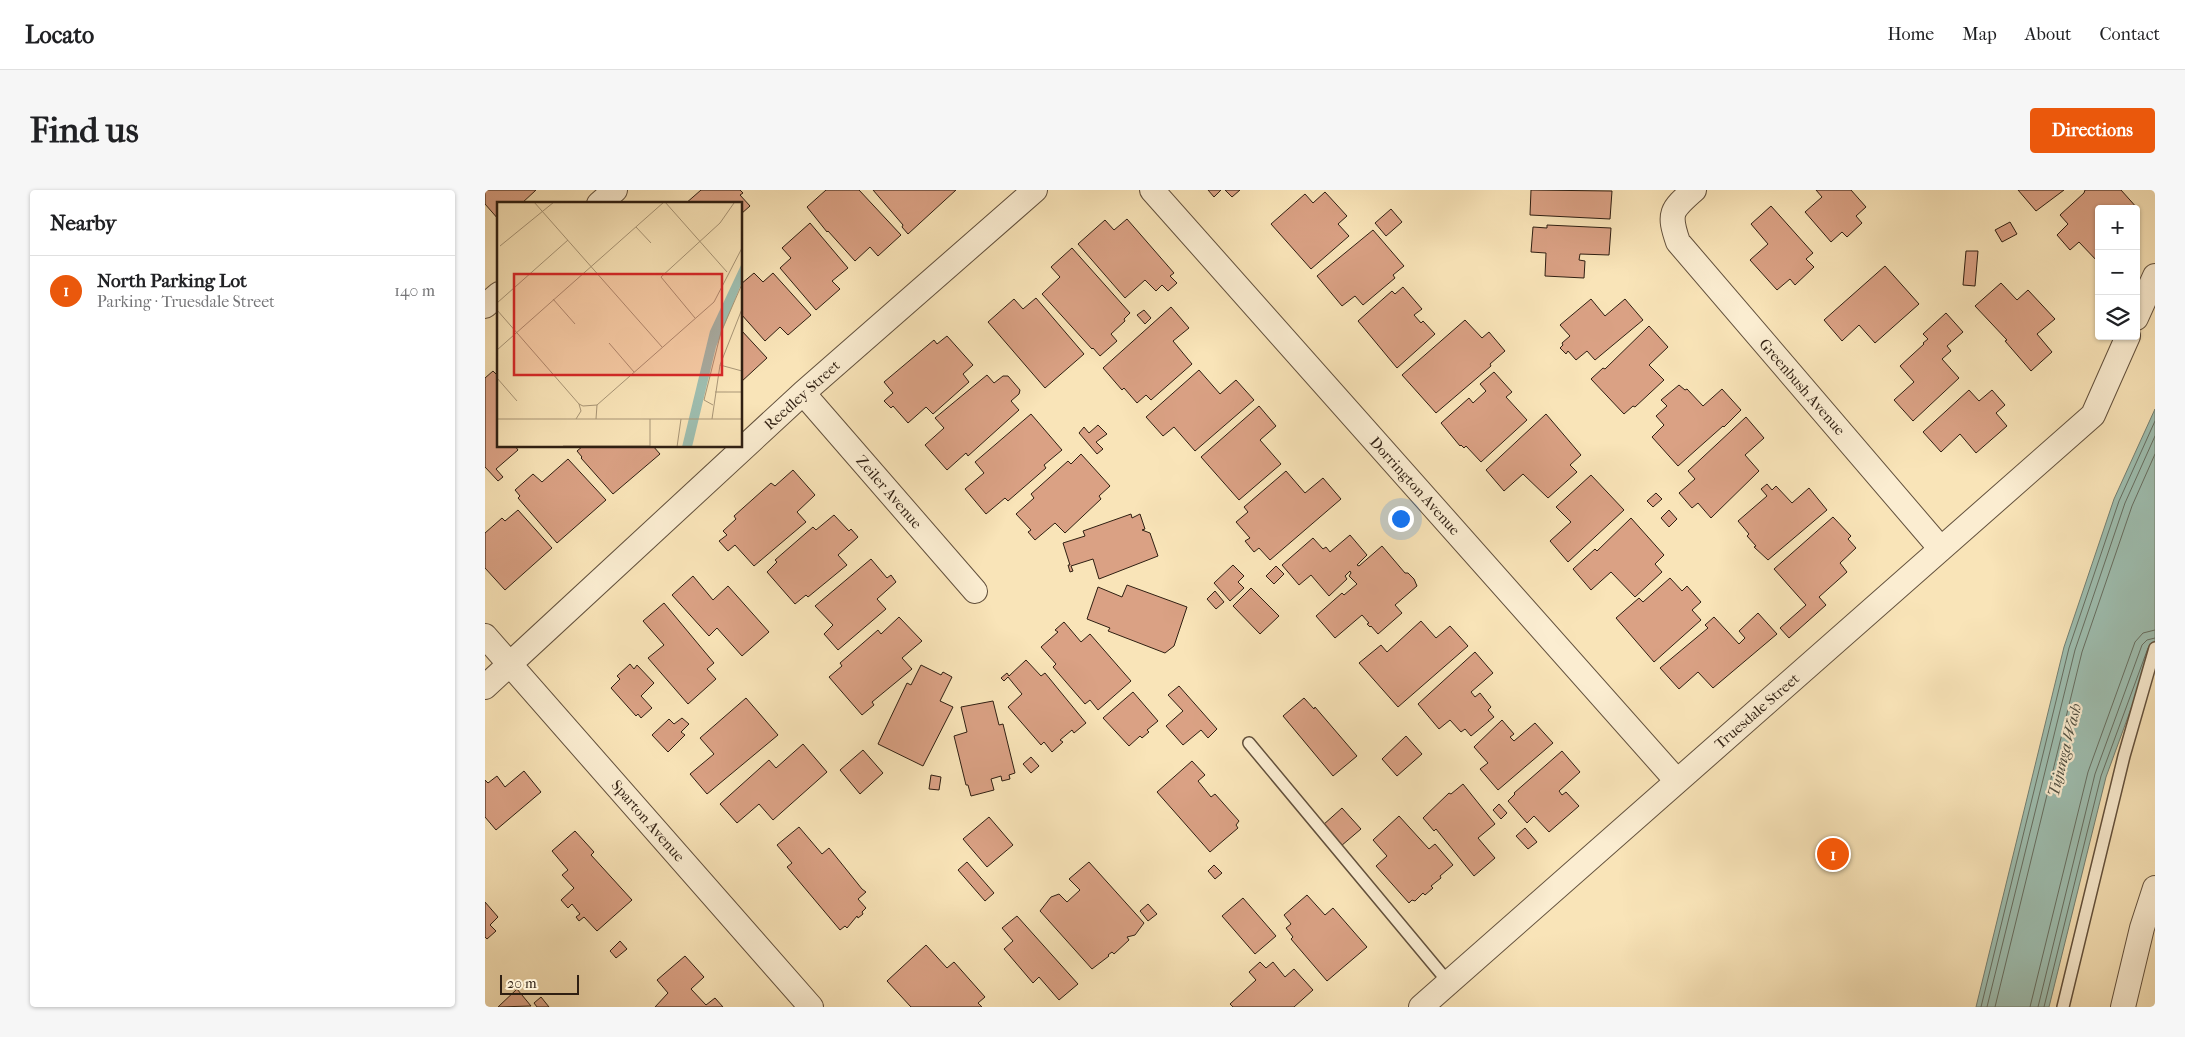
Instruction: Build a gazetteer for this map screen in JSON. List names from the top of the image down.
{
  "streets": {
    "street": [
      "Greenbush Avenue",
      "Reedley Street",
      "Dorrington Avenue",
      "Zeiler Avenue",
      "Truesdale Street",
      "Sparton Avenue"
    ]
  },
  "crossings": [
    ["Greenbush Avenue", "Truesdale Street"],
    ["Reedley Street", "Zeiler Avenue"],
    ["Reedley Street", "Sparton Avenue"],
    ["Dorrington Avenue", "Truesdale Street"]
  ],
  "water": ["Tujunga Wash"],
  "scale_bar": "20 m",
  "page": {
    "header": "Locato",
    "nav": [
      "Home",
      "Map",
      "About",
      "Contact"
    ],
    "buttons": "Directions",
    "title": "Find us",
    "heading": "Nearby",
    "map_buttons": ["+", "−"],
    "list": [
      {
        "mark": "1",
        "name": "North Parking Lot",
        "note": "Parking · Truesdale Street",
        "value": "140 m"
      }
    ],
    "pins": "1",
    "scale": "20 m"
  }
}
